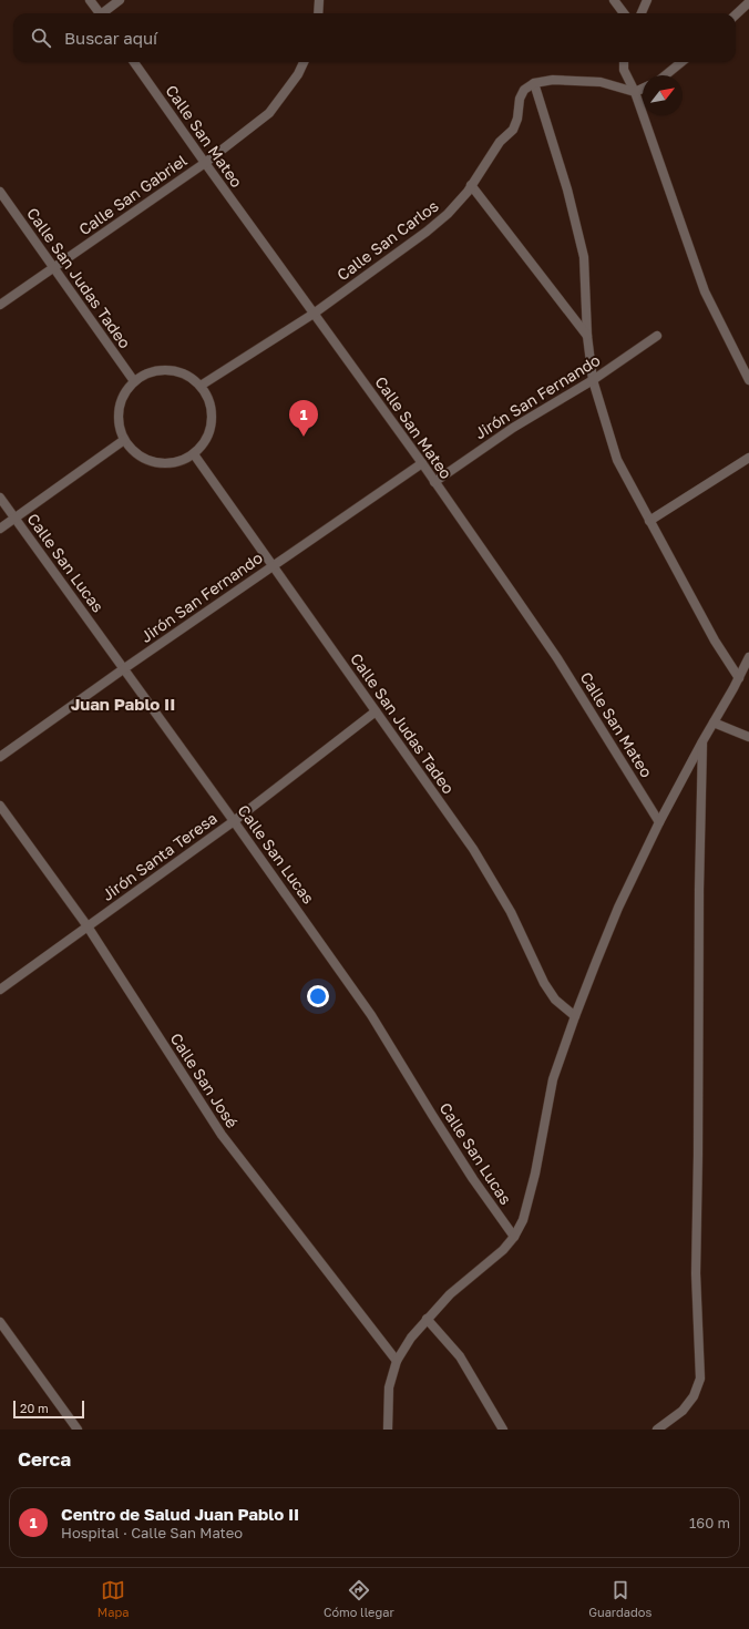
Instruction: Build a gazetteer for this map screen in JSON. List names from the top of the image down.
{
  "streets": {
    "street": [
      "Calle San Mateo",
      "Calle San Gabriel",
      "Calle San Carlos",
      "Calle San Judas Tadeo",
      "Jirón San Fernando",
      "Calle San Lucas",
      "Jirón Santa Teresa",
      "Calle San José"
    ]
  },
  "crossings": [
    ["Calle San Mateo", "Calle San Gabriel"],
    ["Calle San Mateo", "Calle San Carlos"],
    ["Calle San Mateo", "Jirón San Fernando"],
    ["Calle San Gabriel", "Calle San Judas Tadeo"],
    ["Calle San Carlos", "Calle San Judas Tadeo"],
    ["Calle San Judas Tadeo", "Jirón San Fernando"],
    ["Calle San Judas Tadeo", "Jirón Santa Teresa"],
    ["Jirón San Fernando", "Calle San Lucas"],
    ["Calle San Lucas", "Jirón Santa Teresa"],
    ["Jirón Santa Teresa", "Calle San José"]
  ],
  "districts": ["Juan Pablo II"],
  "scale_bar": "20 m",
  "north": "top right",
  "page": {
    "search": "Buscar aquí",
    "pins": "1",
    "scale": "20 m",
    "heading": "Cerca",
    "list": [
      {
        "mark": "1",
        "name": "Centro de Salud Juan Pablo II",
        "note": "Hospital · Calle San Mateo",
        "value": "160 m"
      }
    ],
    "nav": ["Mapa", "Cómo llegar", "Guardados"]
  }
}
